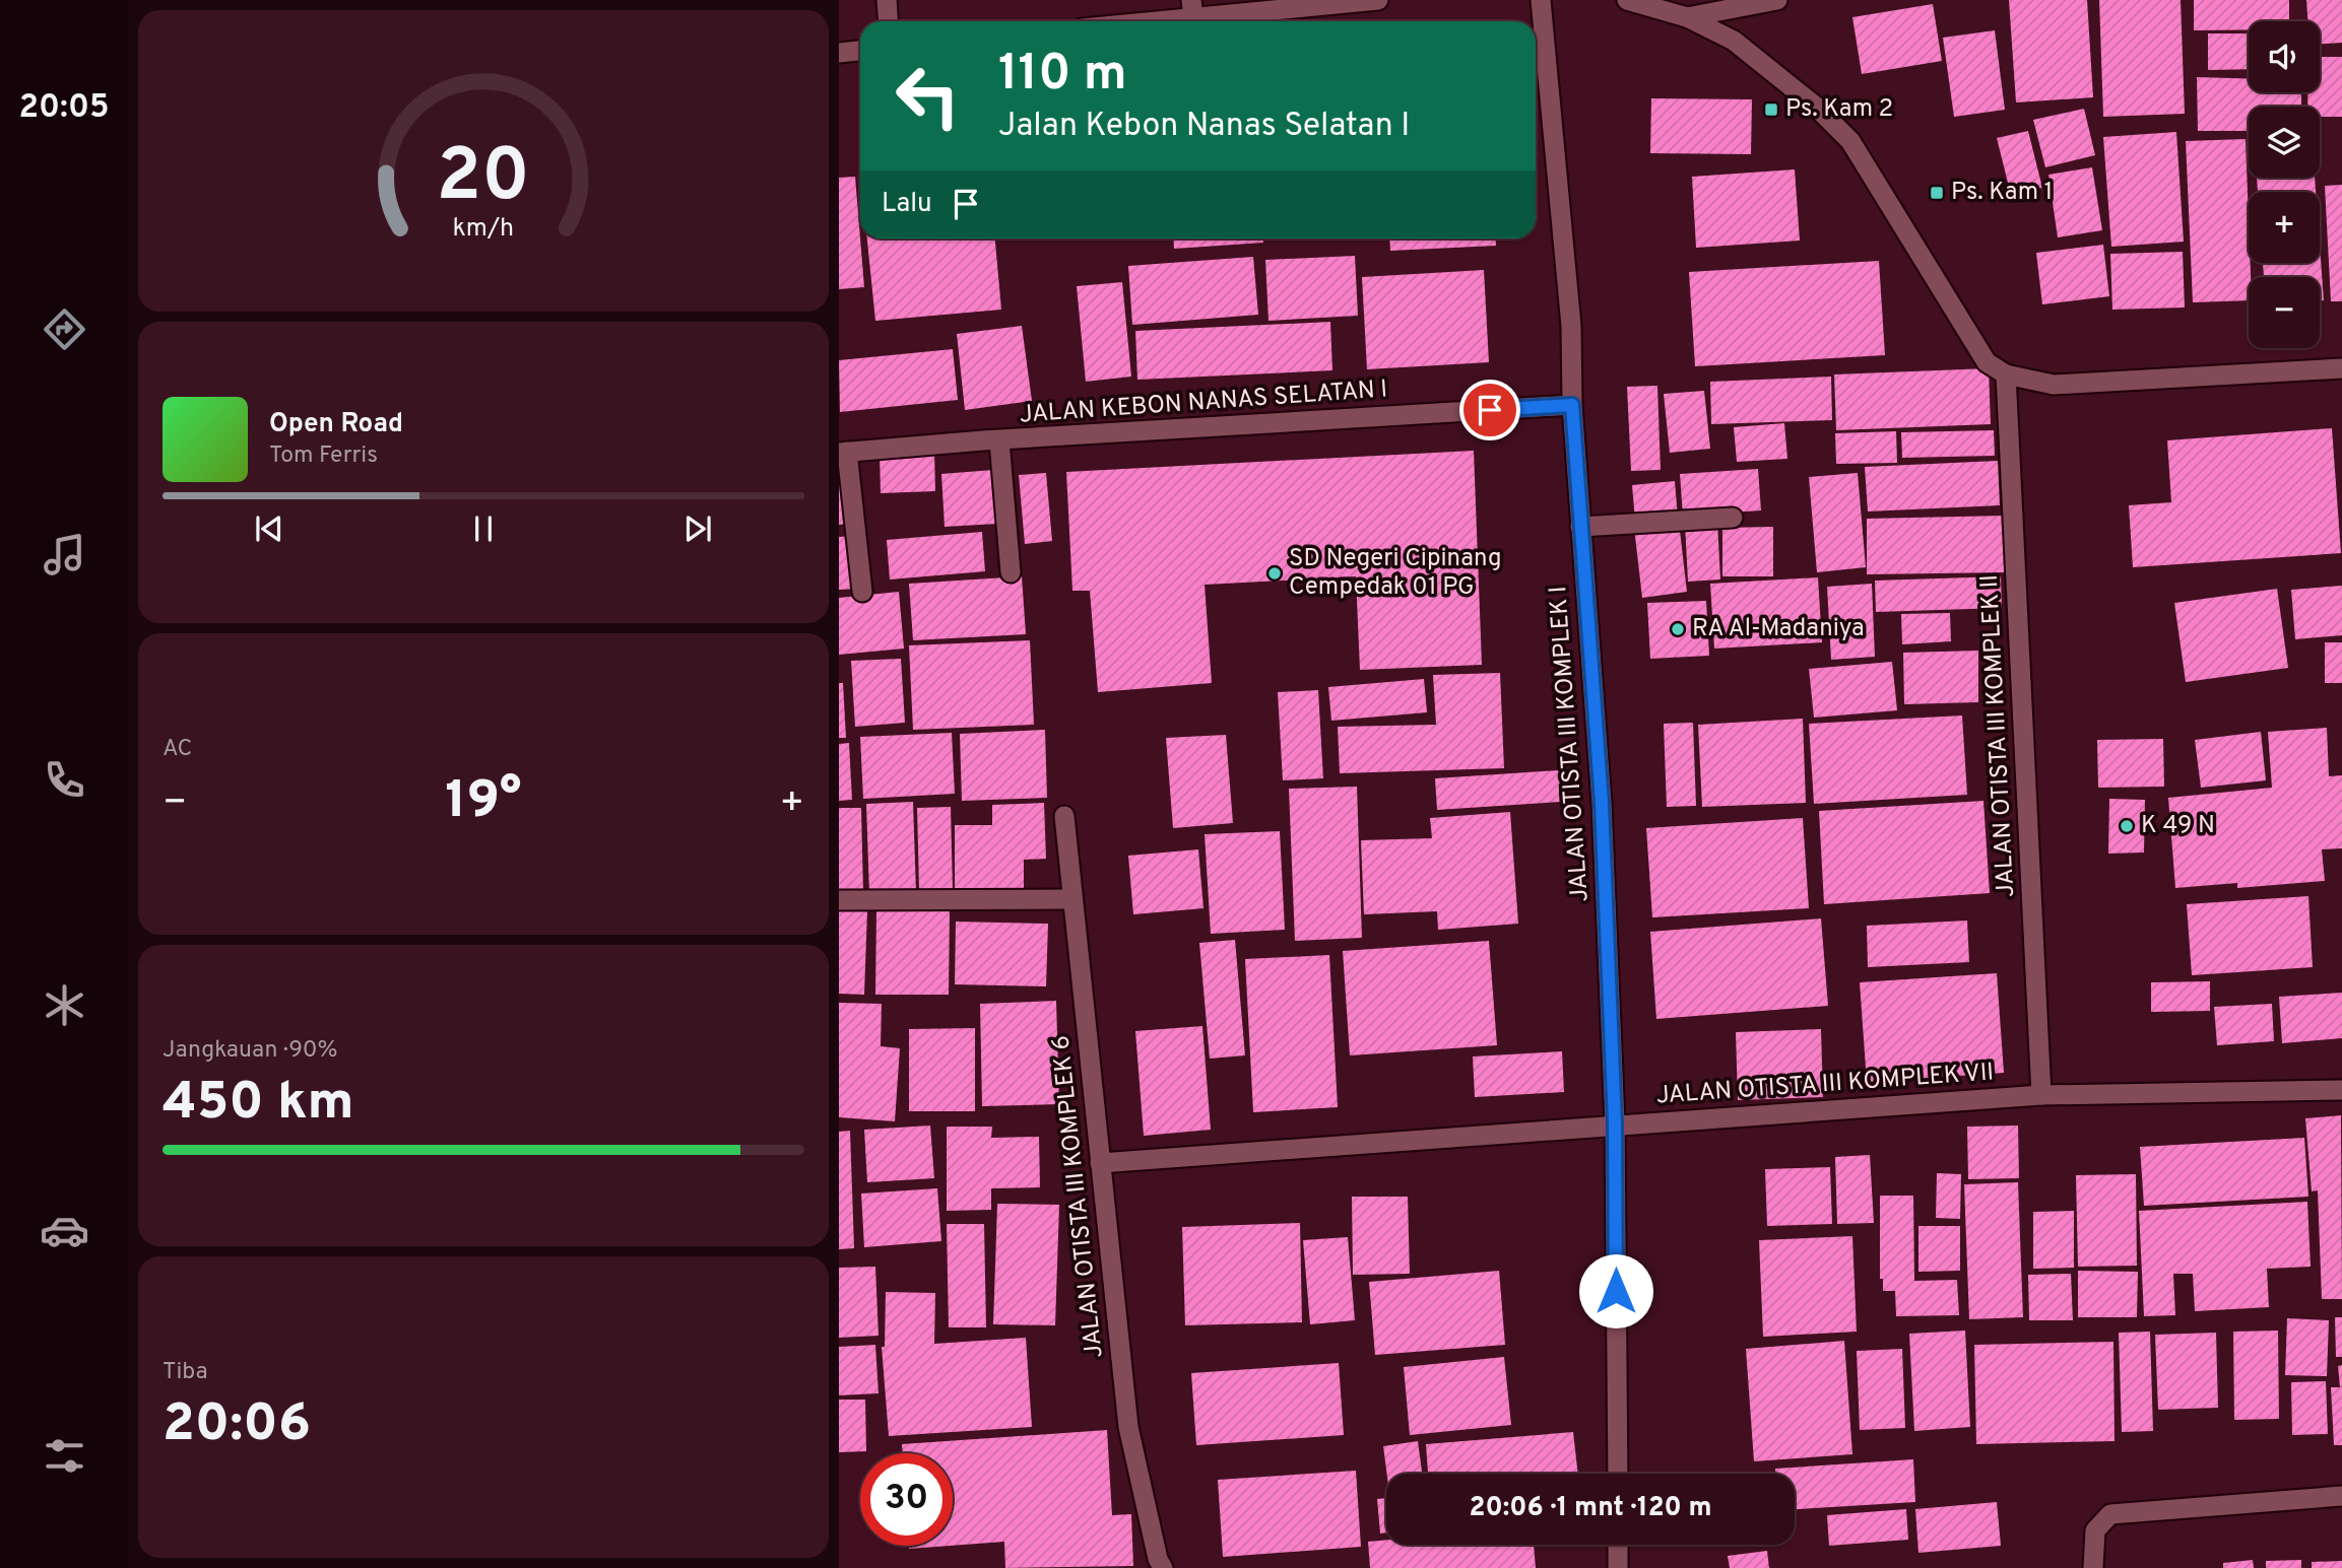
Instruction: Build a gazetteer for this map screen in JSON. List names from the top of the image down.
{
  "streets": {
    "street": [
      "JALAN KEBON NANAS SELATAN I",
      "JALAN OTISTA III KOMPLEK II",
      "JALAN OTISTA III KOMPLEK I",
      "JALAN OTISTA III KOMPLEK VII",
      "JALAN OTISTA III KOMPLEK 6"
    ]
  },
  "crossings": [
    ["JALAN KEBON NANAS SELATAN I", "JALAN OTISTA III KOMPLEK I"],
    ["JALAN OTISTA III KOMPLEK II", "JALAN OTISTA III KOMPLEK VII"],
    ["JALAN OTISTA III KOMPLEK I", "JALAN OTISTA III KOMPLEK VII"],
    ["JALAN OTISTA III KOMPLEK VII", "JALAN OTISTA III KOMPLEK 6"]
  ],
  "places": {
    "transit": ["Ps. Kam 2", "Ps. Kam 1"],
    "other": ["SD Negeri Cipinang Cempedak 01 PG", "RA Al-Madaniya", "K 49 N"]
  },
  "page": {
    "tabs": "20:05",
    "map_buttons": ["+", "−"],
    "turn": ["110 m", "Jalan Kebon Nanas Selatan I"],
    "then": "Lalu",
    "song": ["Open Road", "Tom Ferris"],
    "tile": [
      "AC",
      ["Jangkauan · 90%", "450 km"],
      ["Tiba", "20:06"]
    ],
    "heat": ["−", "19°", "+"],
    "limit": "30",
    "trip": "20:06 · 1 mnt · 120 m",
    "gauge": ["20", "km/h"]
  }
}
